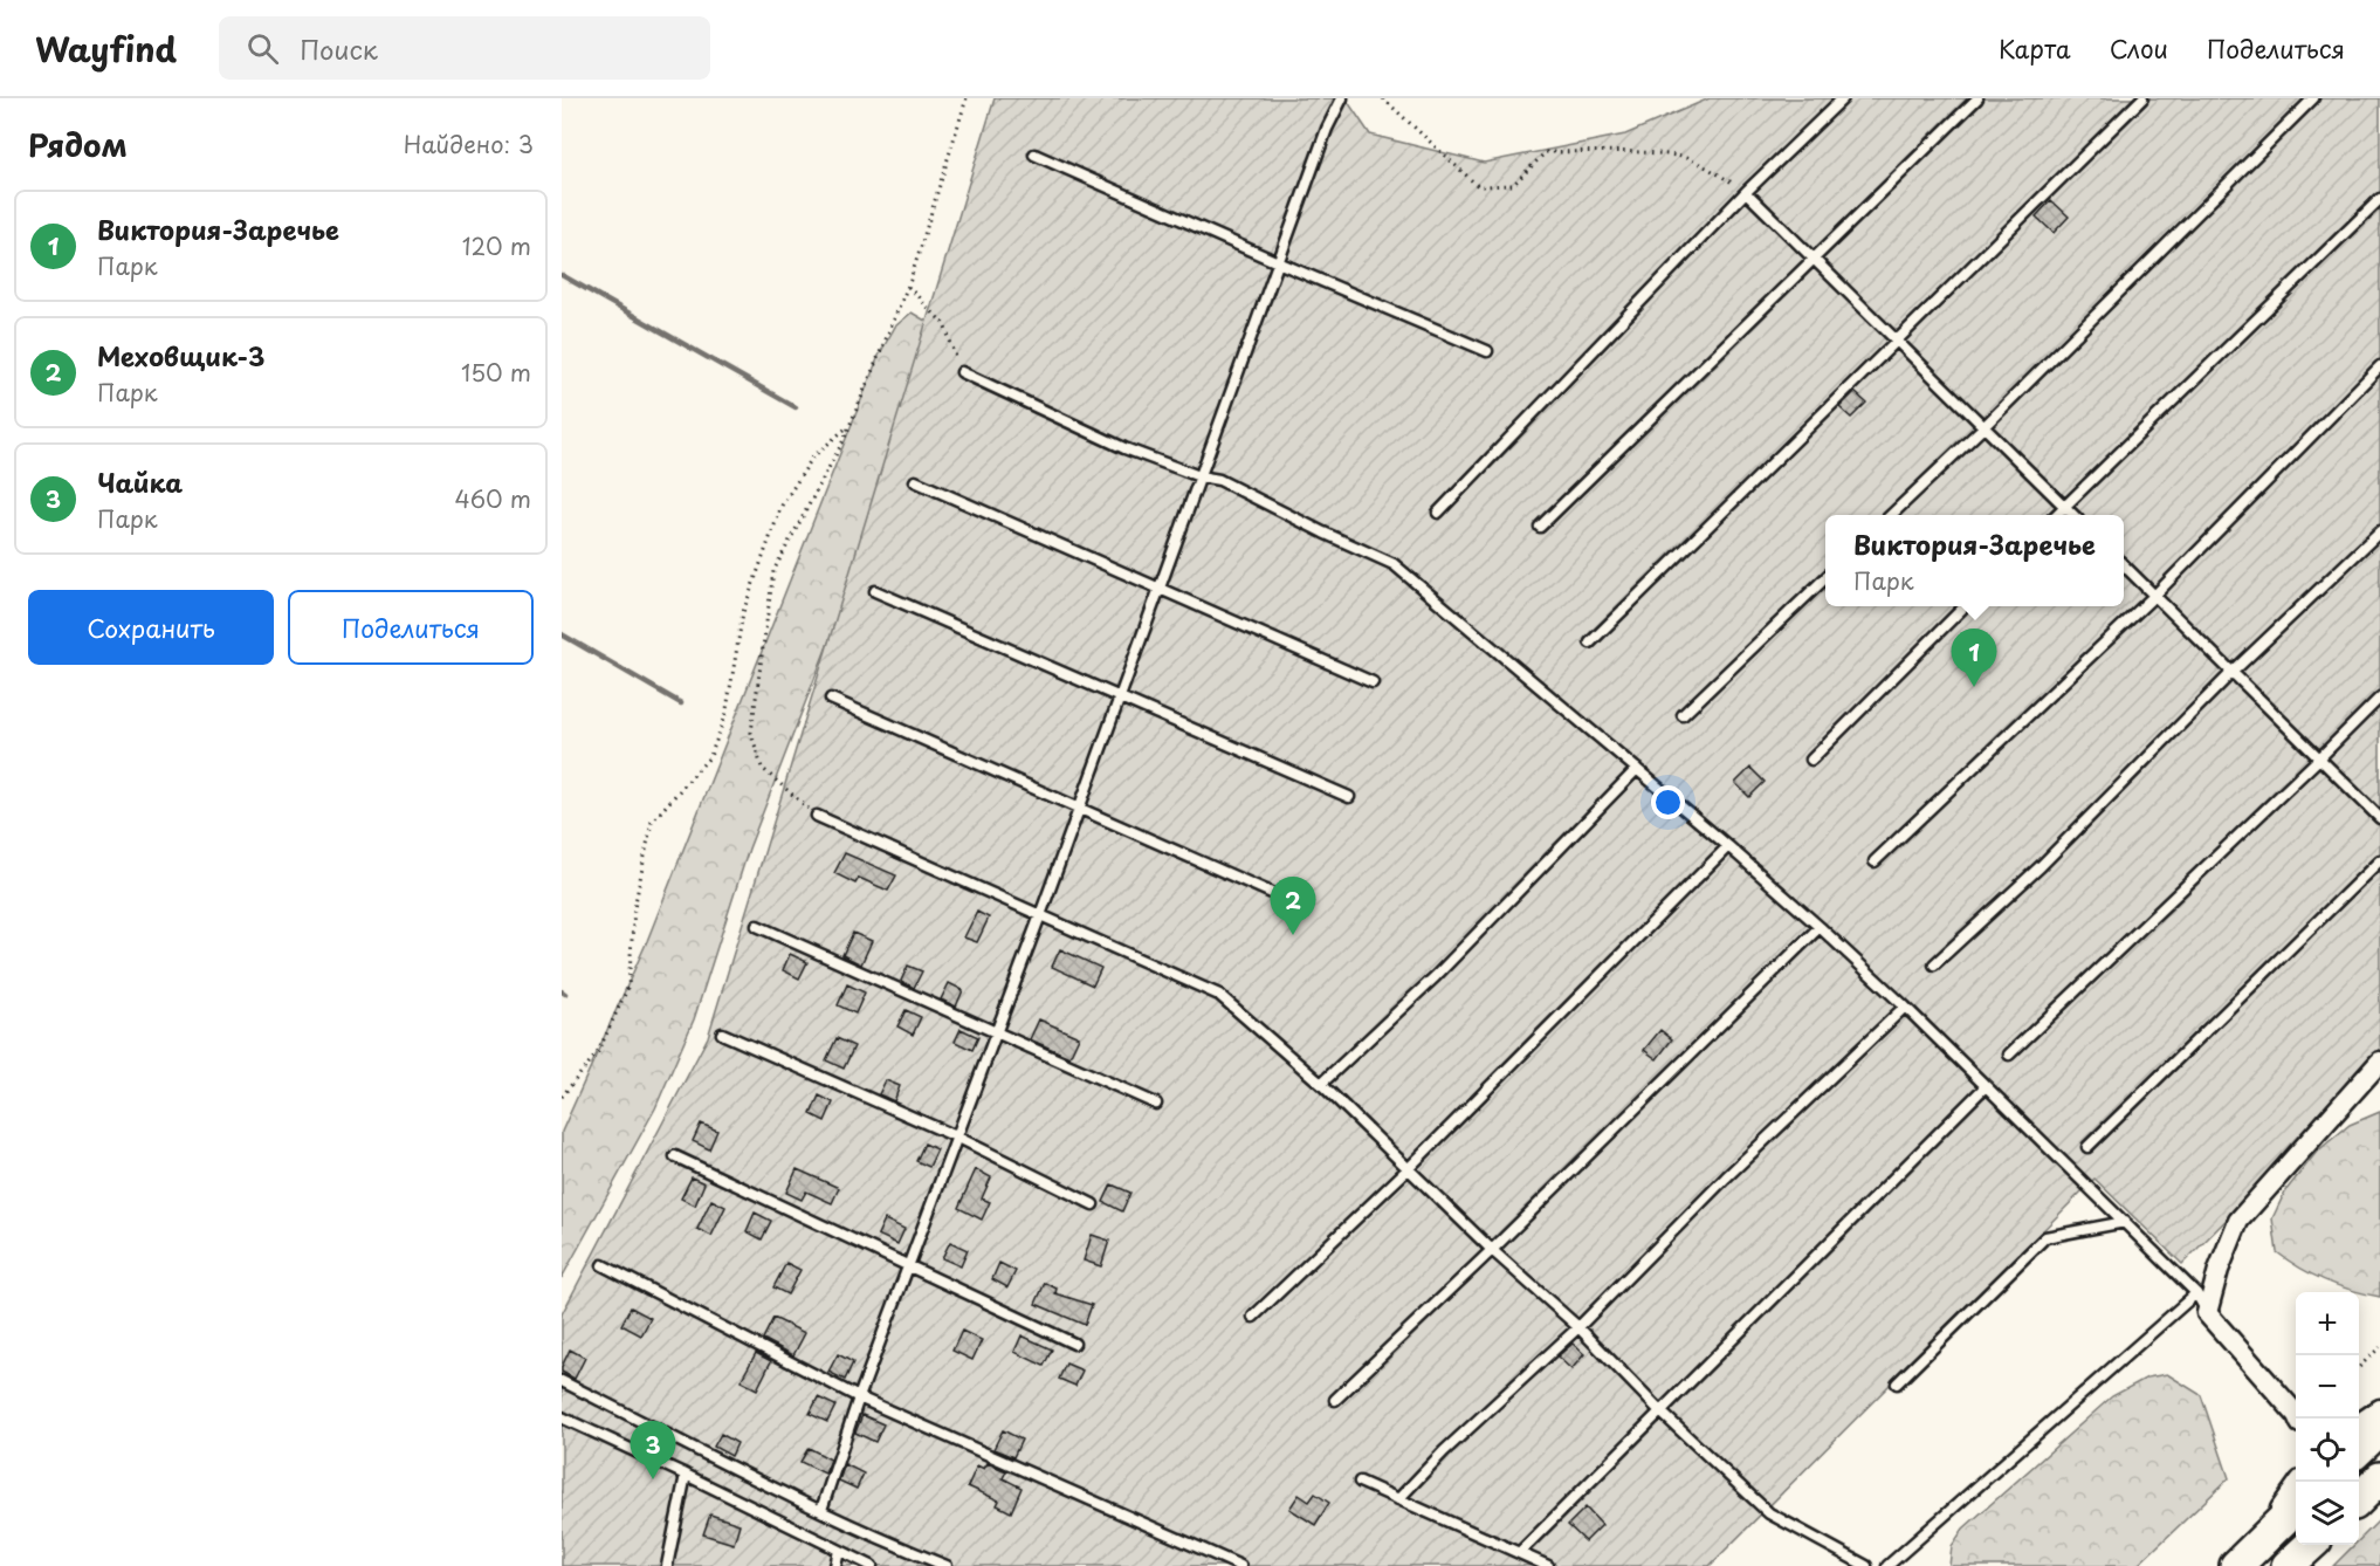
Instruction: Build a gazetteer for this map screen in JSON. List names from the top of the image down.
{
  "page": {
    "header": "Wayfind",
    "search": "Поиск",
    "nav": ["Карта", "Слои", "Поделиться"],
    "heading": ["Рядом", "Найдено: 3"],
    "list": [
      {
        "mark": "1",
        "name": "Виктория-Заречье",
        "note": "Парк",
        "value": "120 m"
      },
      {
        "mark": "2",
        "name": "Меховщик-3",
        "note": "Парк",
        "value": "150 m"
      },
      {
        "mark": "3",
        "name": "Чайка",
        "note": "Парк",
        "value": "460 m"
      }
    ],
    "popup": ["Виктория-Заречье", "Парк"],
    "buttons": ["Сохранить", "Поделиться"],
    "pins": ["1", "2", "3"],
    "map_buttons": ["+", "−"]
  }
}
